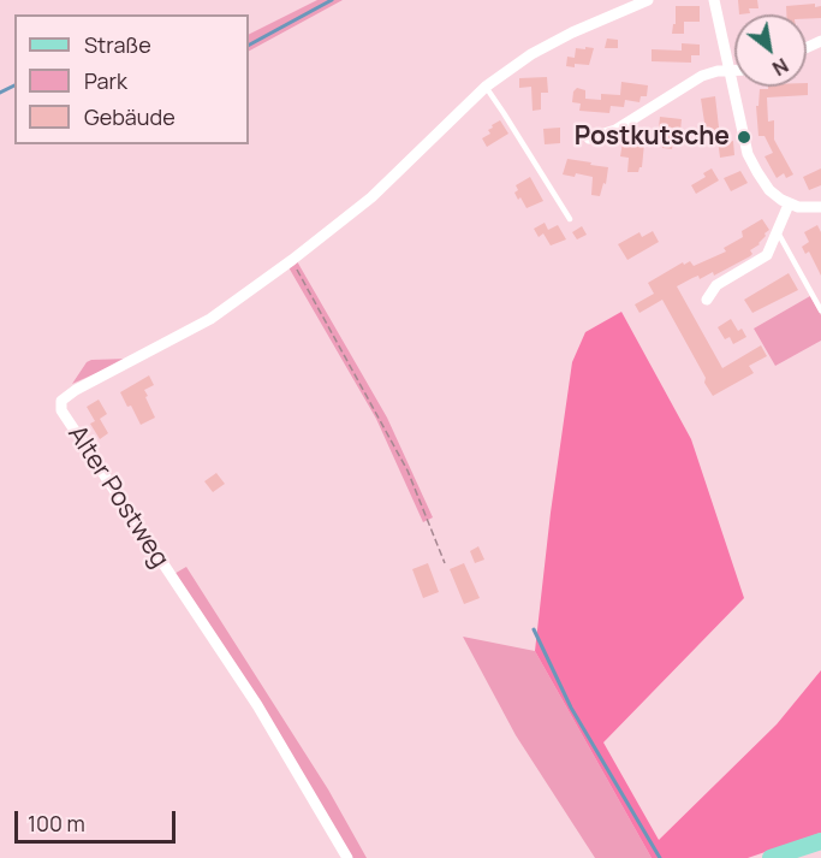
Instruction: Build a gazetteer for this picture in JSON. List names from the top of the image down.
{
  "streets": {
    "street": ["Alter Postweg"]
  },
  "places": ["Postkutsche"],
  "legend": ["Straße", "Park", "Gebäude"],
  "scale_bar": "100 m",
  "north": "bottom right"
}
